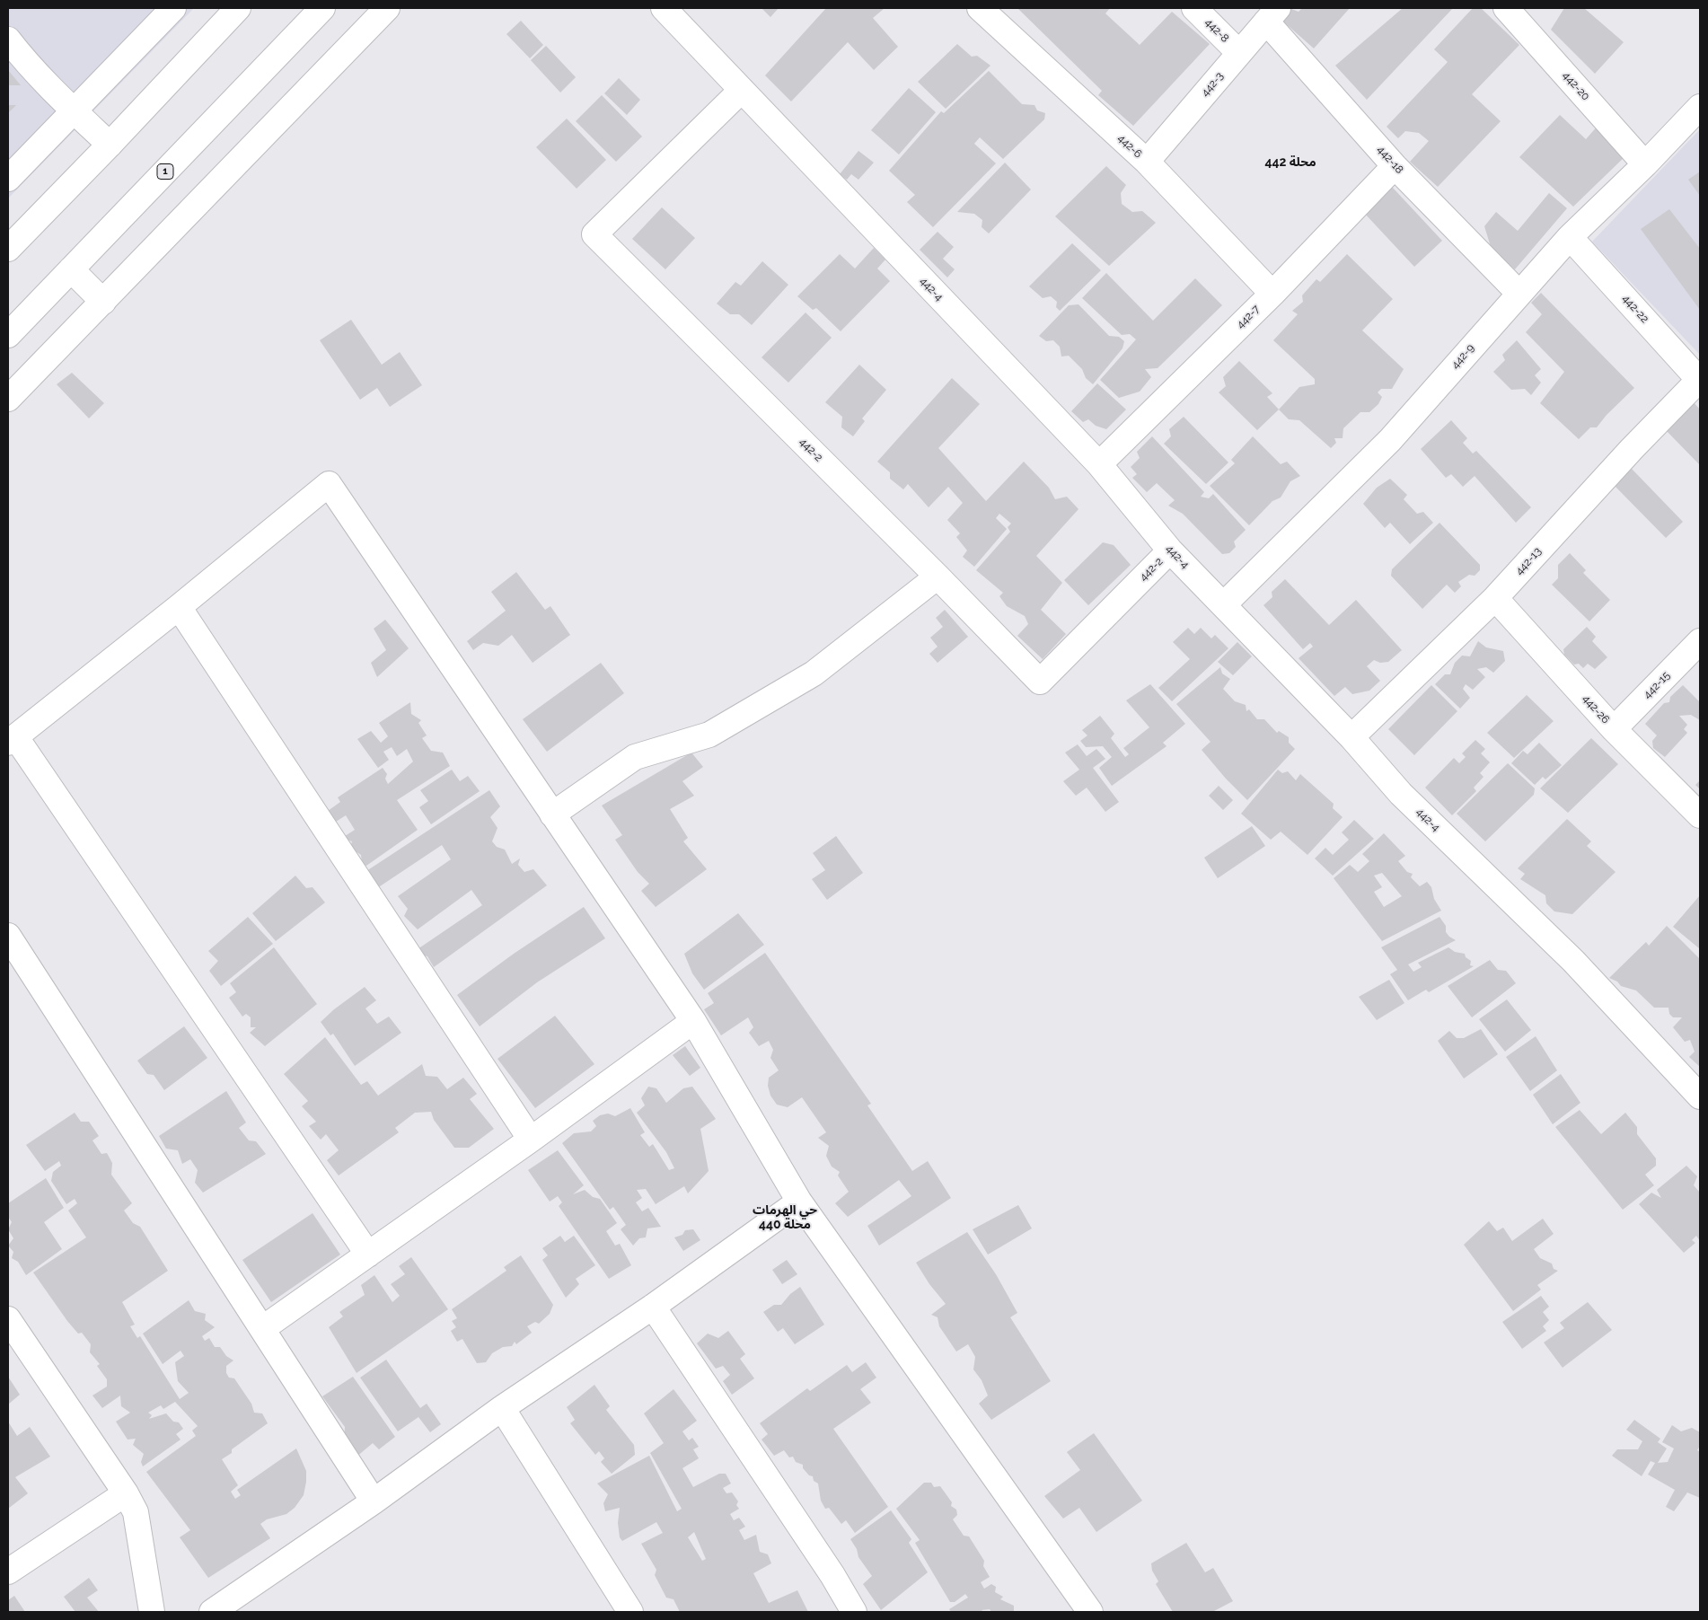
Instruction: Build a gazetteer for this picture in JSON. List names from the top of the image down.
{
  "streets": {
    "main road": [
      "442-8",
      "442-3",
      "442-20",
      "442-6",
      "442-18",
      "1",
      "442-4",
      "442-22",
      "442-7",
      "442-9",
      "442-2",
      "442-13",
      "442-15",
      "442-26"
    ]
  },
  "crossings": [
    ["442-8", "442-3"],
    ["442-3", "442-6"],
    ["442-3", "442-18"],
    ["442-20", "442-9"],
    ["442-6", "442-7"],
    ["442-18", "442-7"],
    ["442-18", "442-9"],
    ["442-4", "442-7"],
    ["442-4", "442-9"],
    ["442-4", "442-2"],
    ["442-4", "442-13"],
    ["442-22", "442-9"],
    ["442-22", "442-13"],
    ["442-13", "442-26"],
    ["442-15", "442-26"]
  ],
  "districts": ["محلة 442", "حي الهرمات محلة 440"]
}
